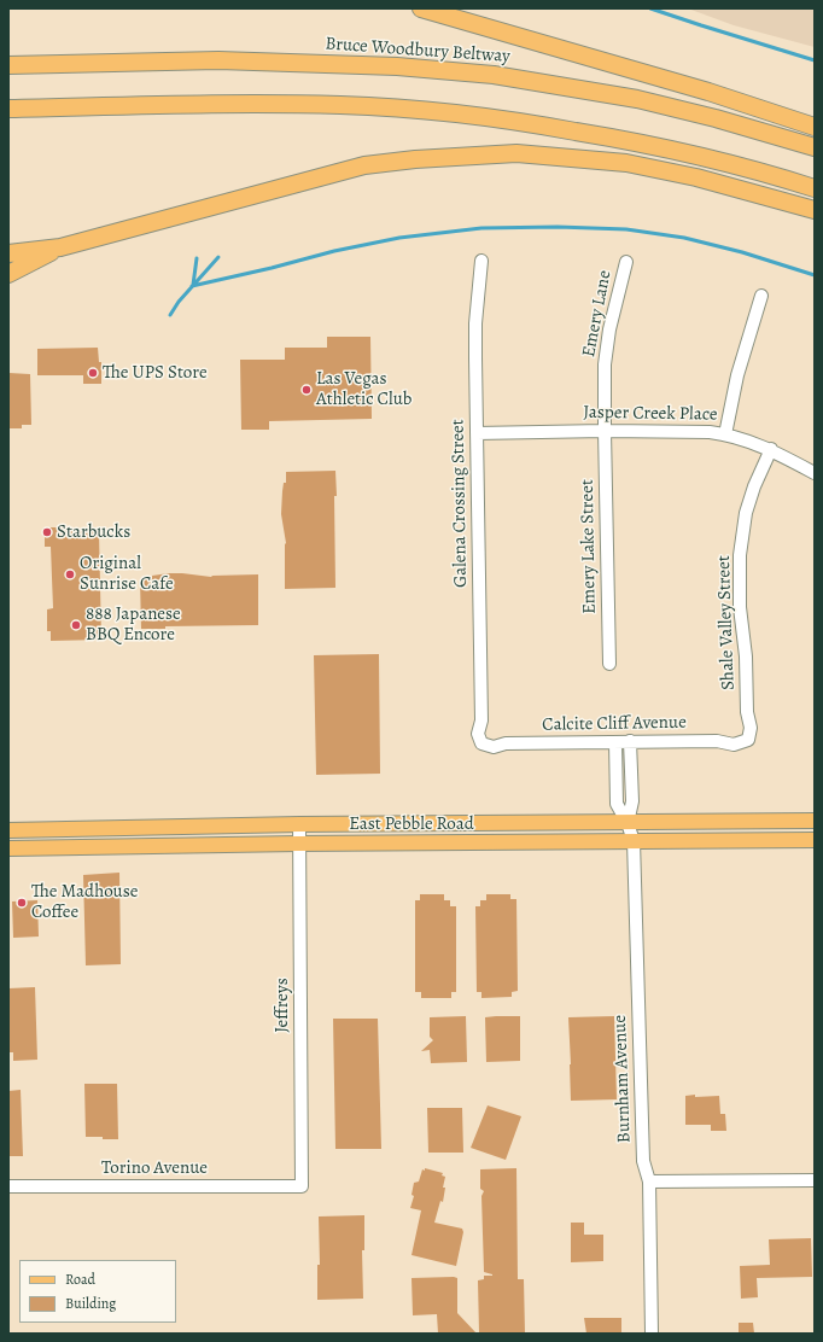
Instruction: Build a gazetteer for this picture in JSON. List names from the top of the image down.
{
  "streets": {
    "highway": ["Bruce Woodbury Beltway"],
    "main road": ["East Pebble Road"],
    "street": [
      "Emery Lane",
      "Jasper Creek Place",
      "Galena Crossing Street",
      "Emery Lake Street",
      "Shale Valley Street",
      "Calcite Cliff Avenue",
      "Jeffreys",
      "Burnham Avenue",
      "Torino Avenue"
    ]
  },
  "crossings": [
    ["Emery Lane", "Jasper Creek Place"],
    ["Emery Lane", "Emery Lake Street"],
    ["Jasper Creek Place", "Galena Crossing Street"],
    ["Jasper Creek Place", "Emery Lake Street"],
    ["Jasper Creek Place", "Shale Valley Street"],
    ["Galena Crossing Street", "Calcite Cliff Avenue"],
    ["Shale Valley Street", "Calcite Cliff Avenue"],
    ["Calcite Cliff Avenue", "Burnham Avenue"],
    ["East Pebble Road", "Jeffreys"],
    ["East Pebble Road", "Burnham Avenue"],
    ["Jeffreys", "Torino Avenue"]
  ],
  "places": [
    "The UPS Store",
    "Las Vegas Athletic Club",
    "Starbucks",
    "Original Sunrise Cafe",
    "888 Japanese BBQ Encore",
    "The Madhouse Coffee"
  ],
  "legend": ["Road", "Building"]
}
